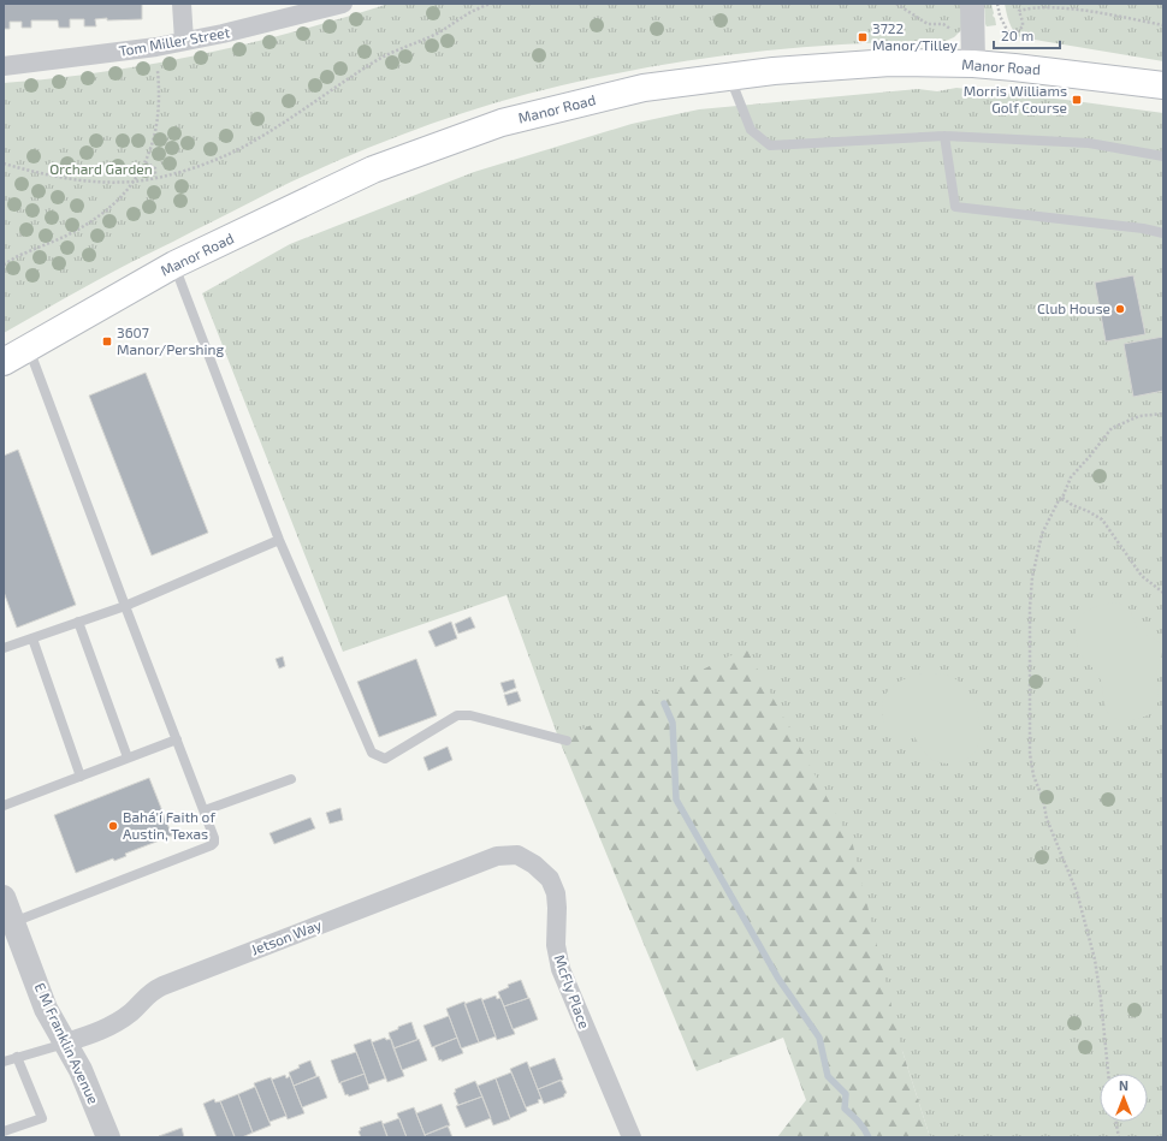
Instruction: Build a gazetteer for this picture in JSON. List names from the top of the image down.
{
  "streets": {
    "main road": ["Manor Road"],
    "street": [
      "Tom Miller Street",
      "Jetson Way",
      "McFly Place",
      "E M Franklin Avenue"
    ]
  },
  "crossings": [
    ["Jetson Way", "McFly Place"],
    ["Jetson Way", "E M Franklin Avenue"]
  ],
  "parks": ["Orchard Garden"],
  "places": {
    "transit": ["3722 Manor/Tilley", "Morris Williams Golf Course", "3607 Manor/Pershing"],
    "other": ["Club House", "Bahá'í Faith of Austin, Texas"]
  },
  "scale_bar": "20 m",
  "north": "top"
}
